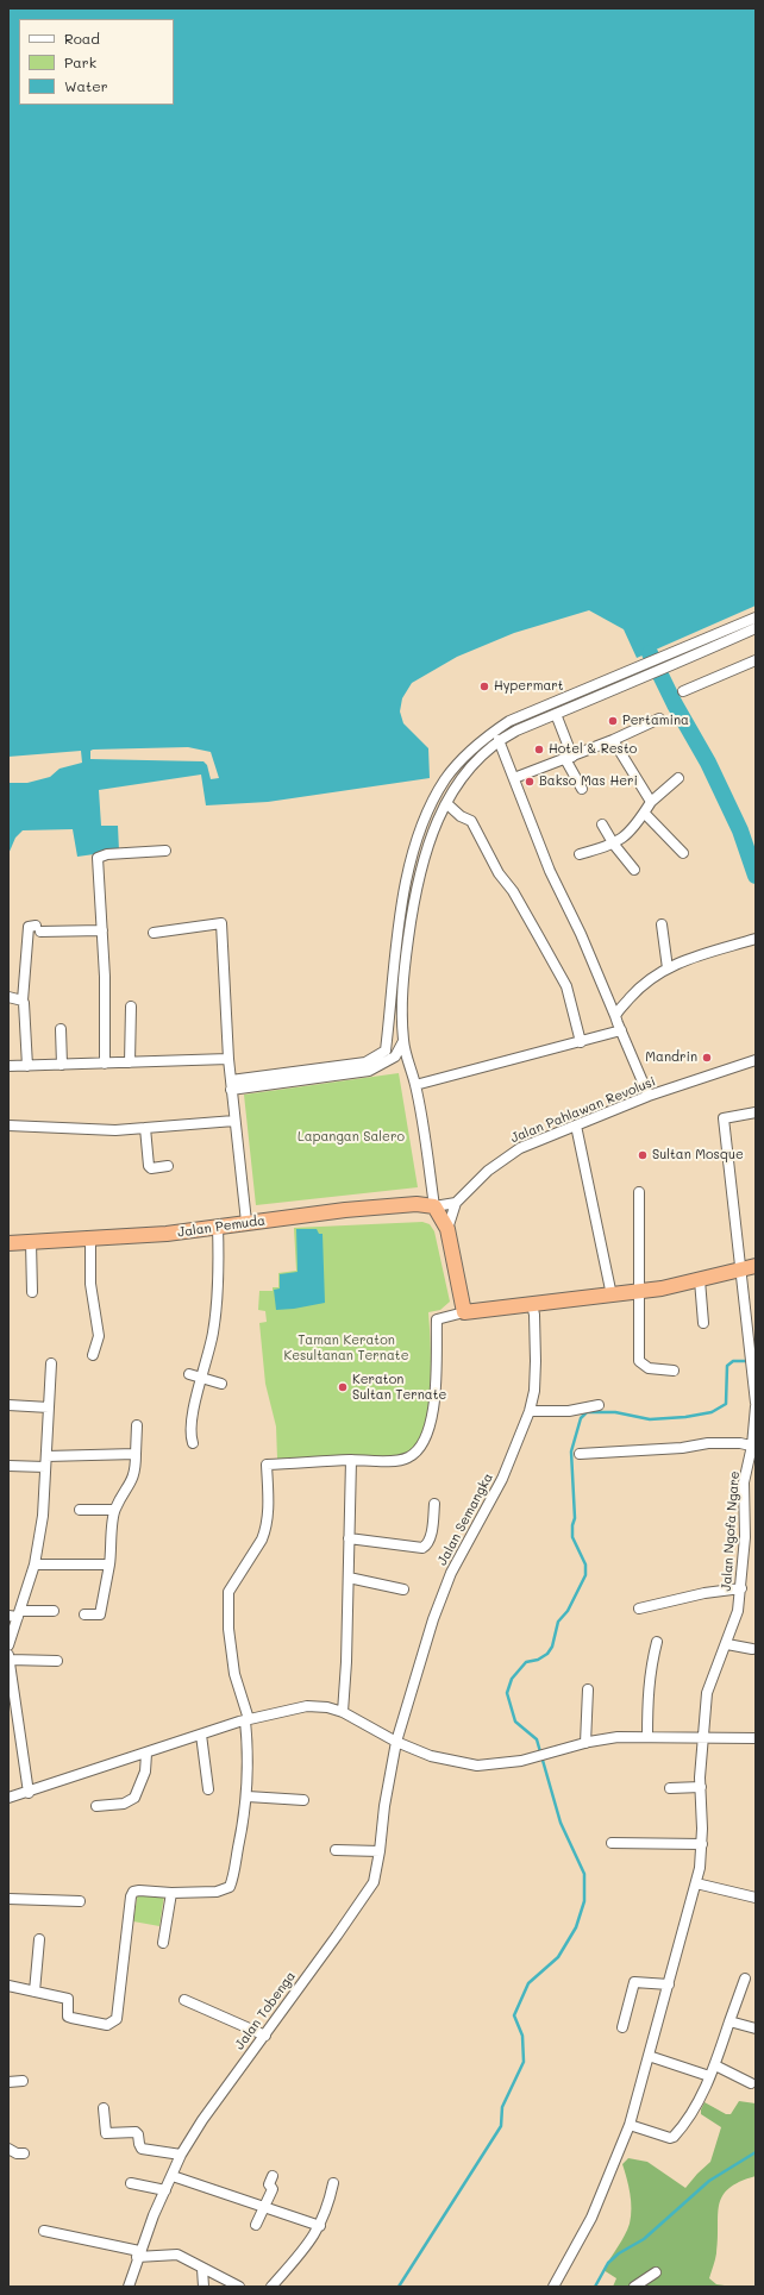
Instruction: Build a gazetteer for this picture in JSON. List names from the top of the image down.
{
  "streets": {
    "highway": ["Jalan Pemuda"],
    "street": [
      "Jalan Pahlawan Revolusi",
      "Jalan Semangka",
      "Jalan Ngofa Ngare",
      "Jalan Tobenga"
    ]
  },
  "crossings": [
    ["Jalan Semangka", "Jalan Tobenga"]
  ],
  "parks": ["Lapangan Salero", "Taman Keraton Kesultanan Ternate"],
  "places": [
    "Hypermart",
    "Pertamina",
    "Hotel & Resto",
    "Bakso Mas Heri",
    "Mandrin",
    "Sultan Mosque",
    "Keraton Sultan Ternate"
  ],
  "legend": ["Road", "Park", "Water"]
}
